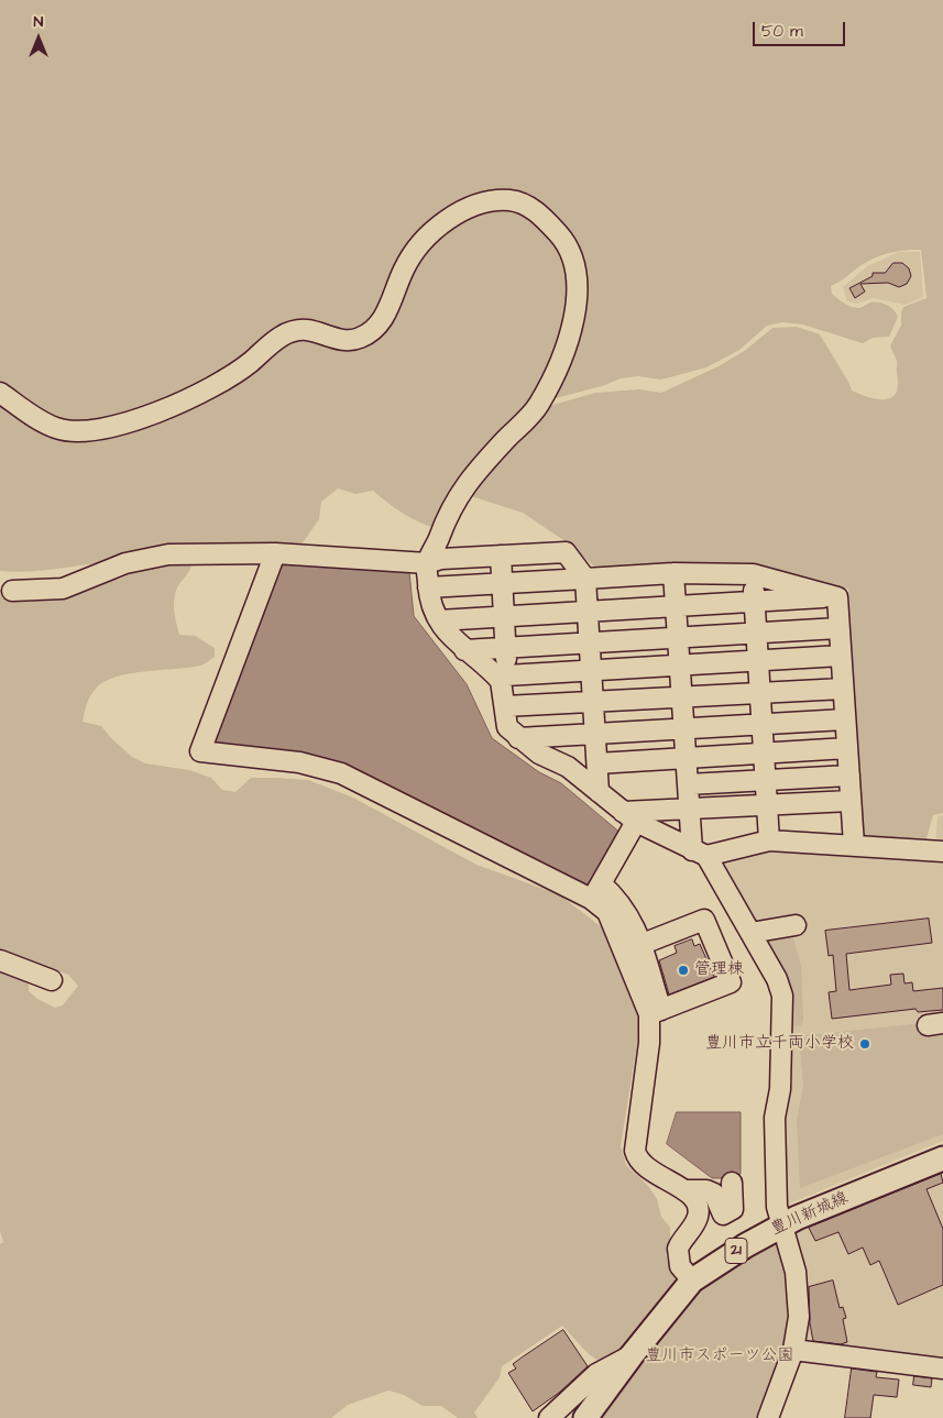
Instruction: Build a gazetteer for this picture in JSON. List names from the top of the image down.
{
  "streets": {
    "main road": ["豊川新城線", "21"]
  },
  "parks": ["豊川市スポーツ公園"],
  "places": ["管理棟", "豊川市立千両小学校"],
  "scale_bar": "50 m",
  "north": "top"
}
